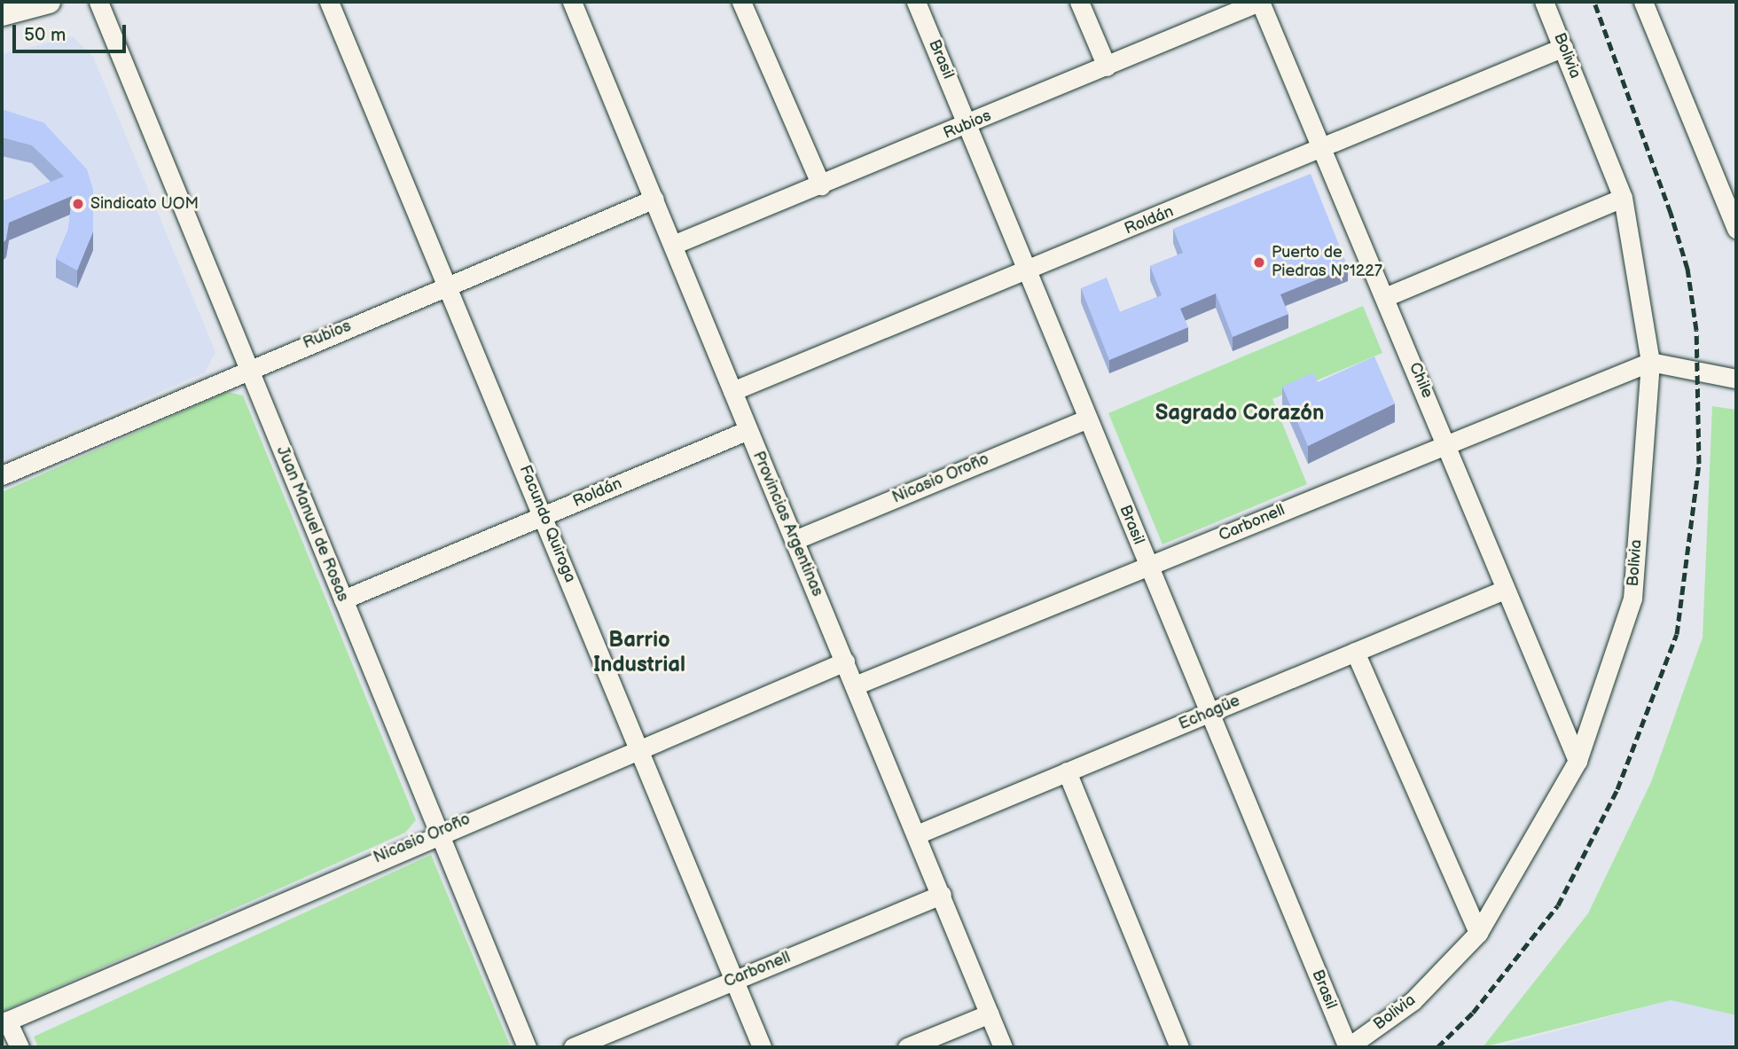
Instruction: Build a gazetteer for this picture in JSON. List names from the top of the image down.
{
  "streets": {
    "street": [
      "Bolivia",
      "Brasil",
      "Rubios",
      "Roldán",
      "Chile",
      "Nicasio Oroño",
      "Carbonell",
      "Juan Manuel de Rosas",
      "Facundo Quiroga",
      "Provincias Argentinas",
      "Echagüe"
    ]
  },
  "crossings": [
    ["Bolivia", "Brasil"],
    ["Bolivia", "Roldán"],
    ["Bolivia", "Chile"],
    ["Bolivia", "Carbonell"],
    ["Brasil", "Rubios"],
    ["Brasil", "Roldán"],
    ["Brasil", "Nicasio Oroño"],
    ["Brasil", "Carbonell"],
    ["Brasil", "Echagüe"],
    ["Rubios", "Chile"],
    ["Rubios", "Juan Manuel de Rosas"],
    ["Rubios", "Facundo Quiroga"],
    ["Rubios", "Provincias Argentinas"],
    ["Roldán", "Chile"],
    ["Roldán", "Juan Manuel de Rosas"],
    ["Roldán", "Facundo Quiroga"],
    ["Roldán", "Provincias Argentinas"],
    ["Chile", "Carbonell"],
    ["Chile", "Echagüe"],
    ["Nicasio Oroño", "Juan Manuel de Rosas"],
    ["Nicasio Oroño", "Facundo Quiroga"],
    ["Nicasio Oroño", "Provincias Argentinas"],
    ["Carbonell", "Facundo Quiroga"],
    ["Carbonell", "Provincias Argentinas"],
    ["Provincias Argentinas", "Echagüe"]
  ],
  "districts": ["Sagrado Corazón", "Barrio Industrial"],
  "places": ["Sindicato UOM", "Puerto de Piedras Nº1227"],
  "scale_bar": "50 m"
}
